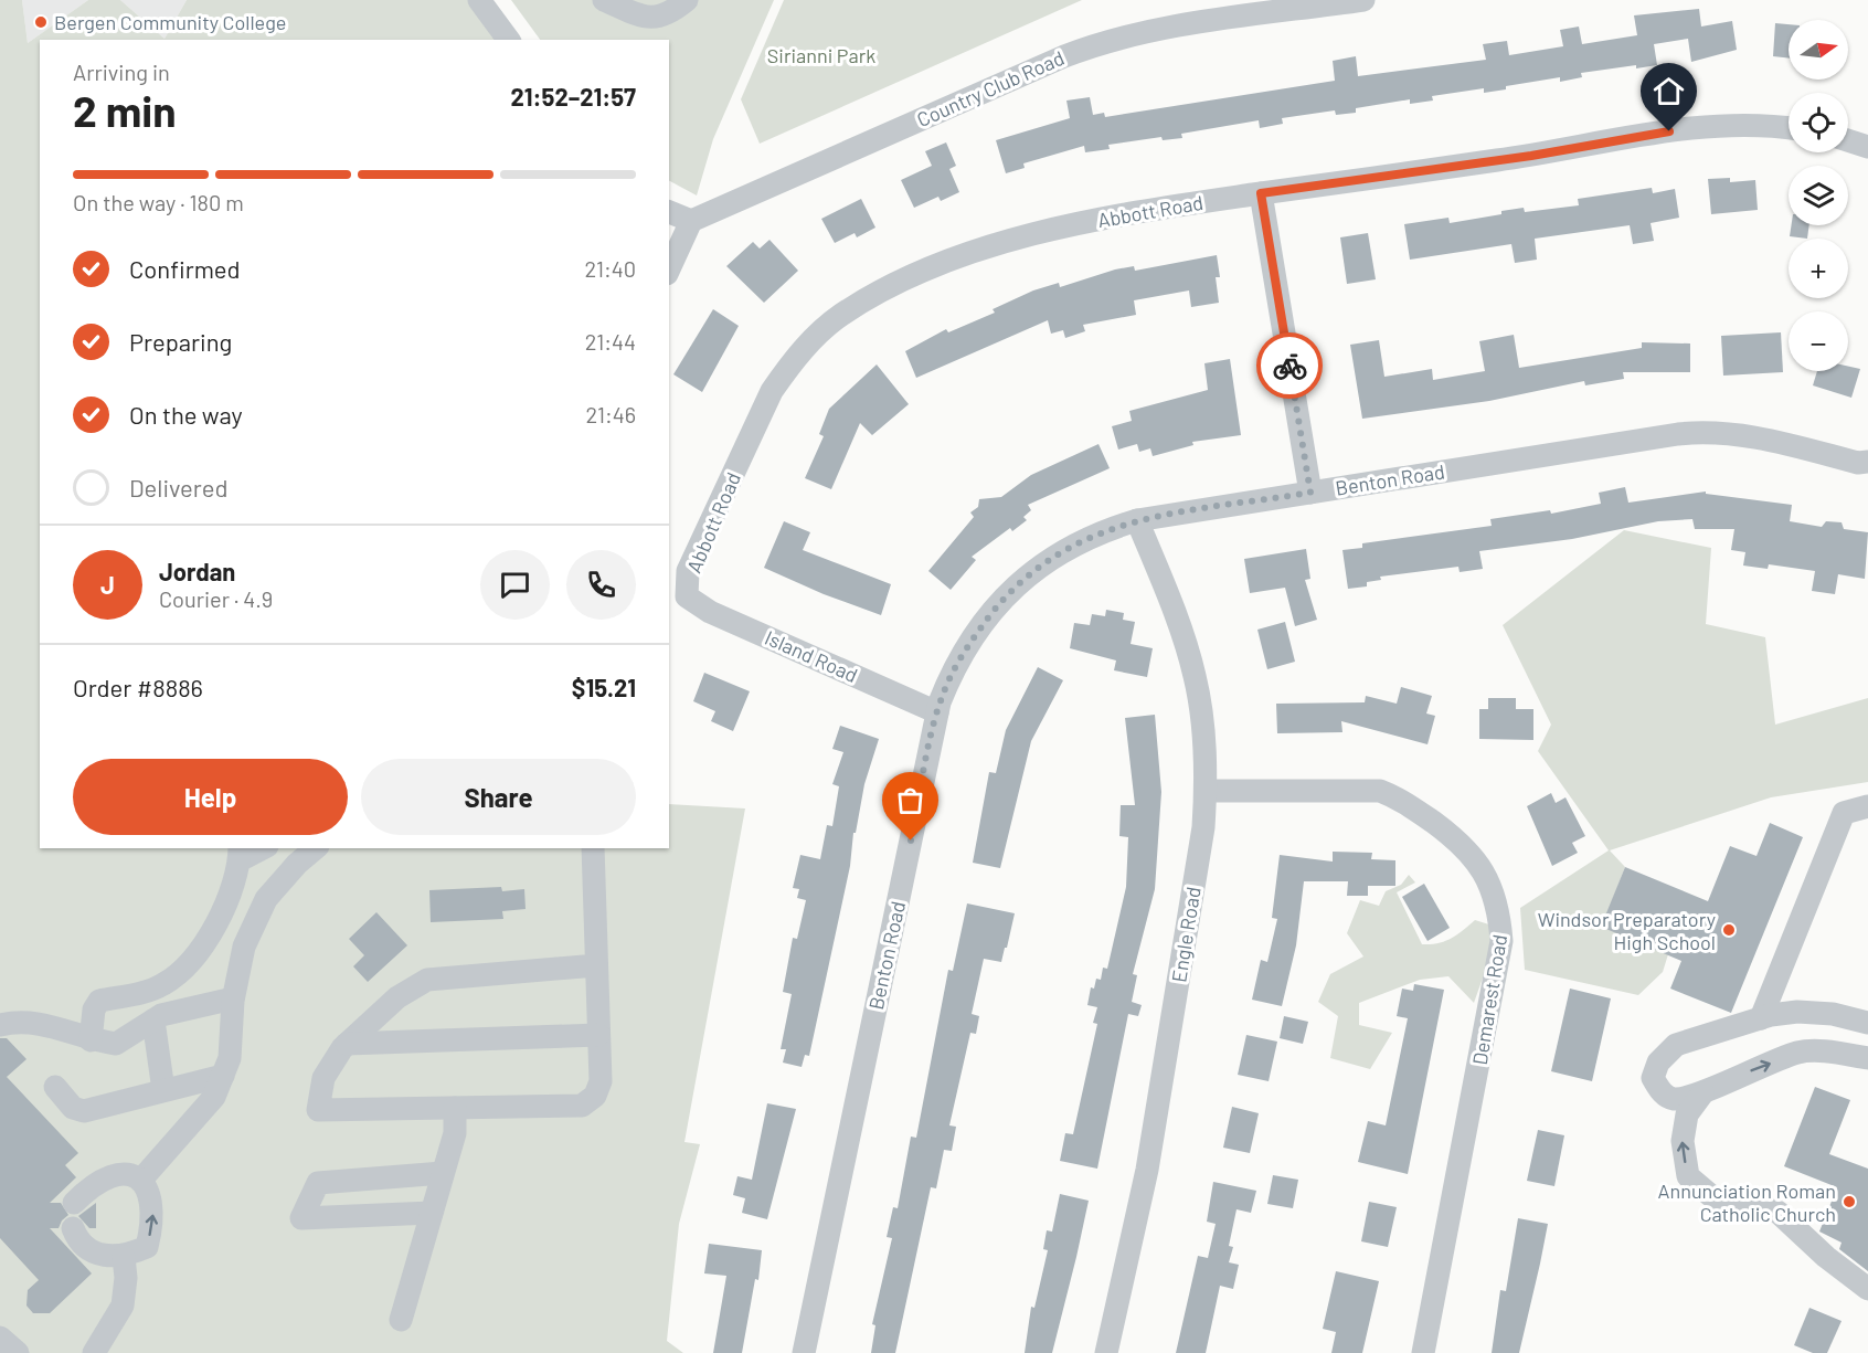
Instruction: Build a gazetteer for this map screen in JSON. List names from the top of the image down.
{
  "streets": {
    "street": [
      "Country Club Road",
      "Abbott Road",
      "Benton Road",
      "Island Road",
      "Engle Road",
      "Demarest Road"
    ]
  },
  "crossings": [
    ["Abbott Road", "Island Road"],
    ["Benton Road", "Island Road"],
    ["Benton Road", "Engle Road"],
    ["Engle Road", "Demarest Road"]
  ],
  "parks": ["Sirianni Park"],
  "places": ["Bergen Community College", "Windsor Preparatory High School", "Annunciation Roman Catholic Church"],
  "north": "right",
  "page": {
    "map_buttons": ["+", "−"],
    "heading": ["2 min", "Arriving in", "21:52–21:57"],
    "panel": [
      "Jordan",
      "Courier · 4.9",
      "Order #8886",
      "$15.21"
    ],
    "bar": "On the way · 180 m",
    "list": [
      ["Confirmed", "21:40"],
      ["Preparing", "21:44"],
      ["On the way", "21:46"],
      "Delivered"
    ],
    "round": "J",
    "buttons": ["Help", "Share"]
  }
}
